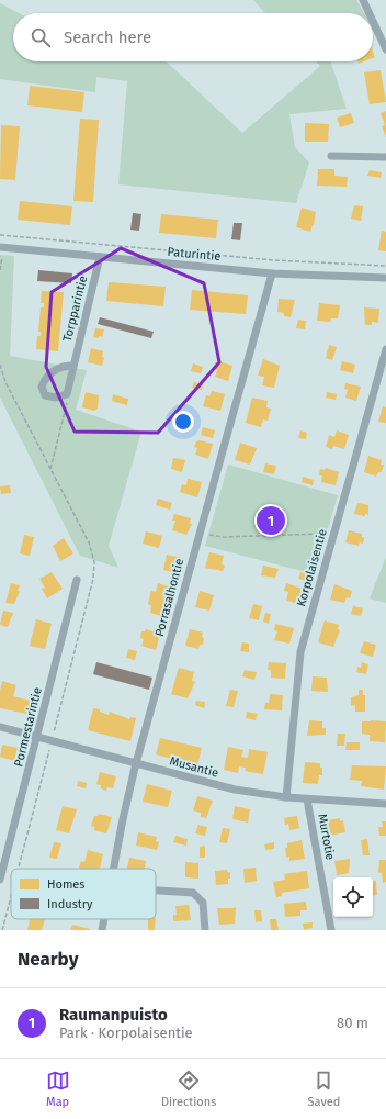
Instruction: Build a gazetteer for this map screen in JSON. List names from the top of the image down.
{
  "streets": {
    "street": [
      "Paturintie",
      "Torpparintie",
      "Korpolaisentie",
      "Porrasalhontie",
      "Pormestarintie",
      "Musantie",
      "Murtotie"
    ]
  },
  "crossings": [
    ["Paturintie", "Torpparintie"],
    ["Paturintie", "Porrasalhontie"],
    ["Korpolaisentie", "Musantie"],
    ["Porrasalhontie", "Musantie"],
    ["Pormestarintie", "Musantie"],
    ["Musantie", "Murtotie"]
  ],
  "legend": ["Homes", "Industry"],
  "page": {
    "search": "Search here",
    "pins": "1",
    "heading": "Nearby",
    "list": [
      {
        "mark": "1",
        "name": "Raumanpuisto",
        "note": "Park · Korpolaisentie",
        "value": "80 m"
      }
    ],
    "nav": ["Map", "Directions", "Saved"]
  }
}
